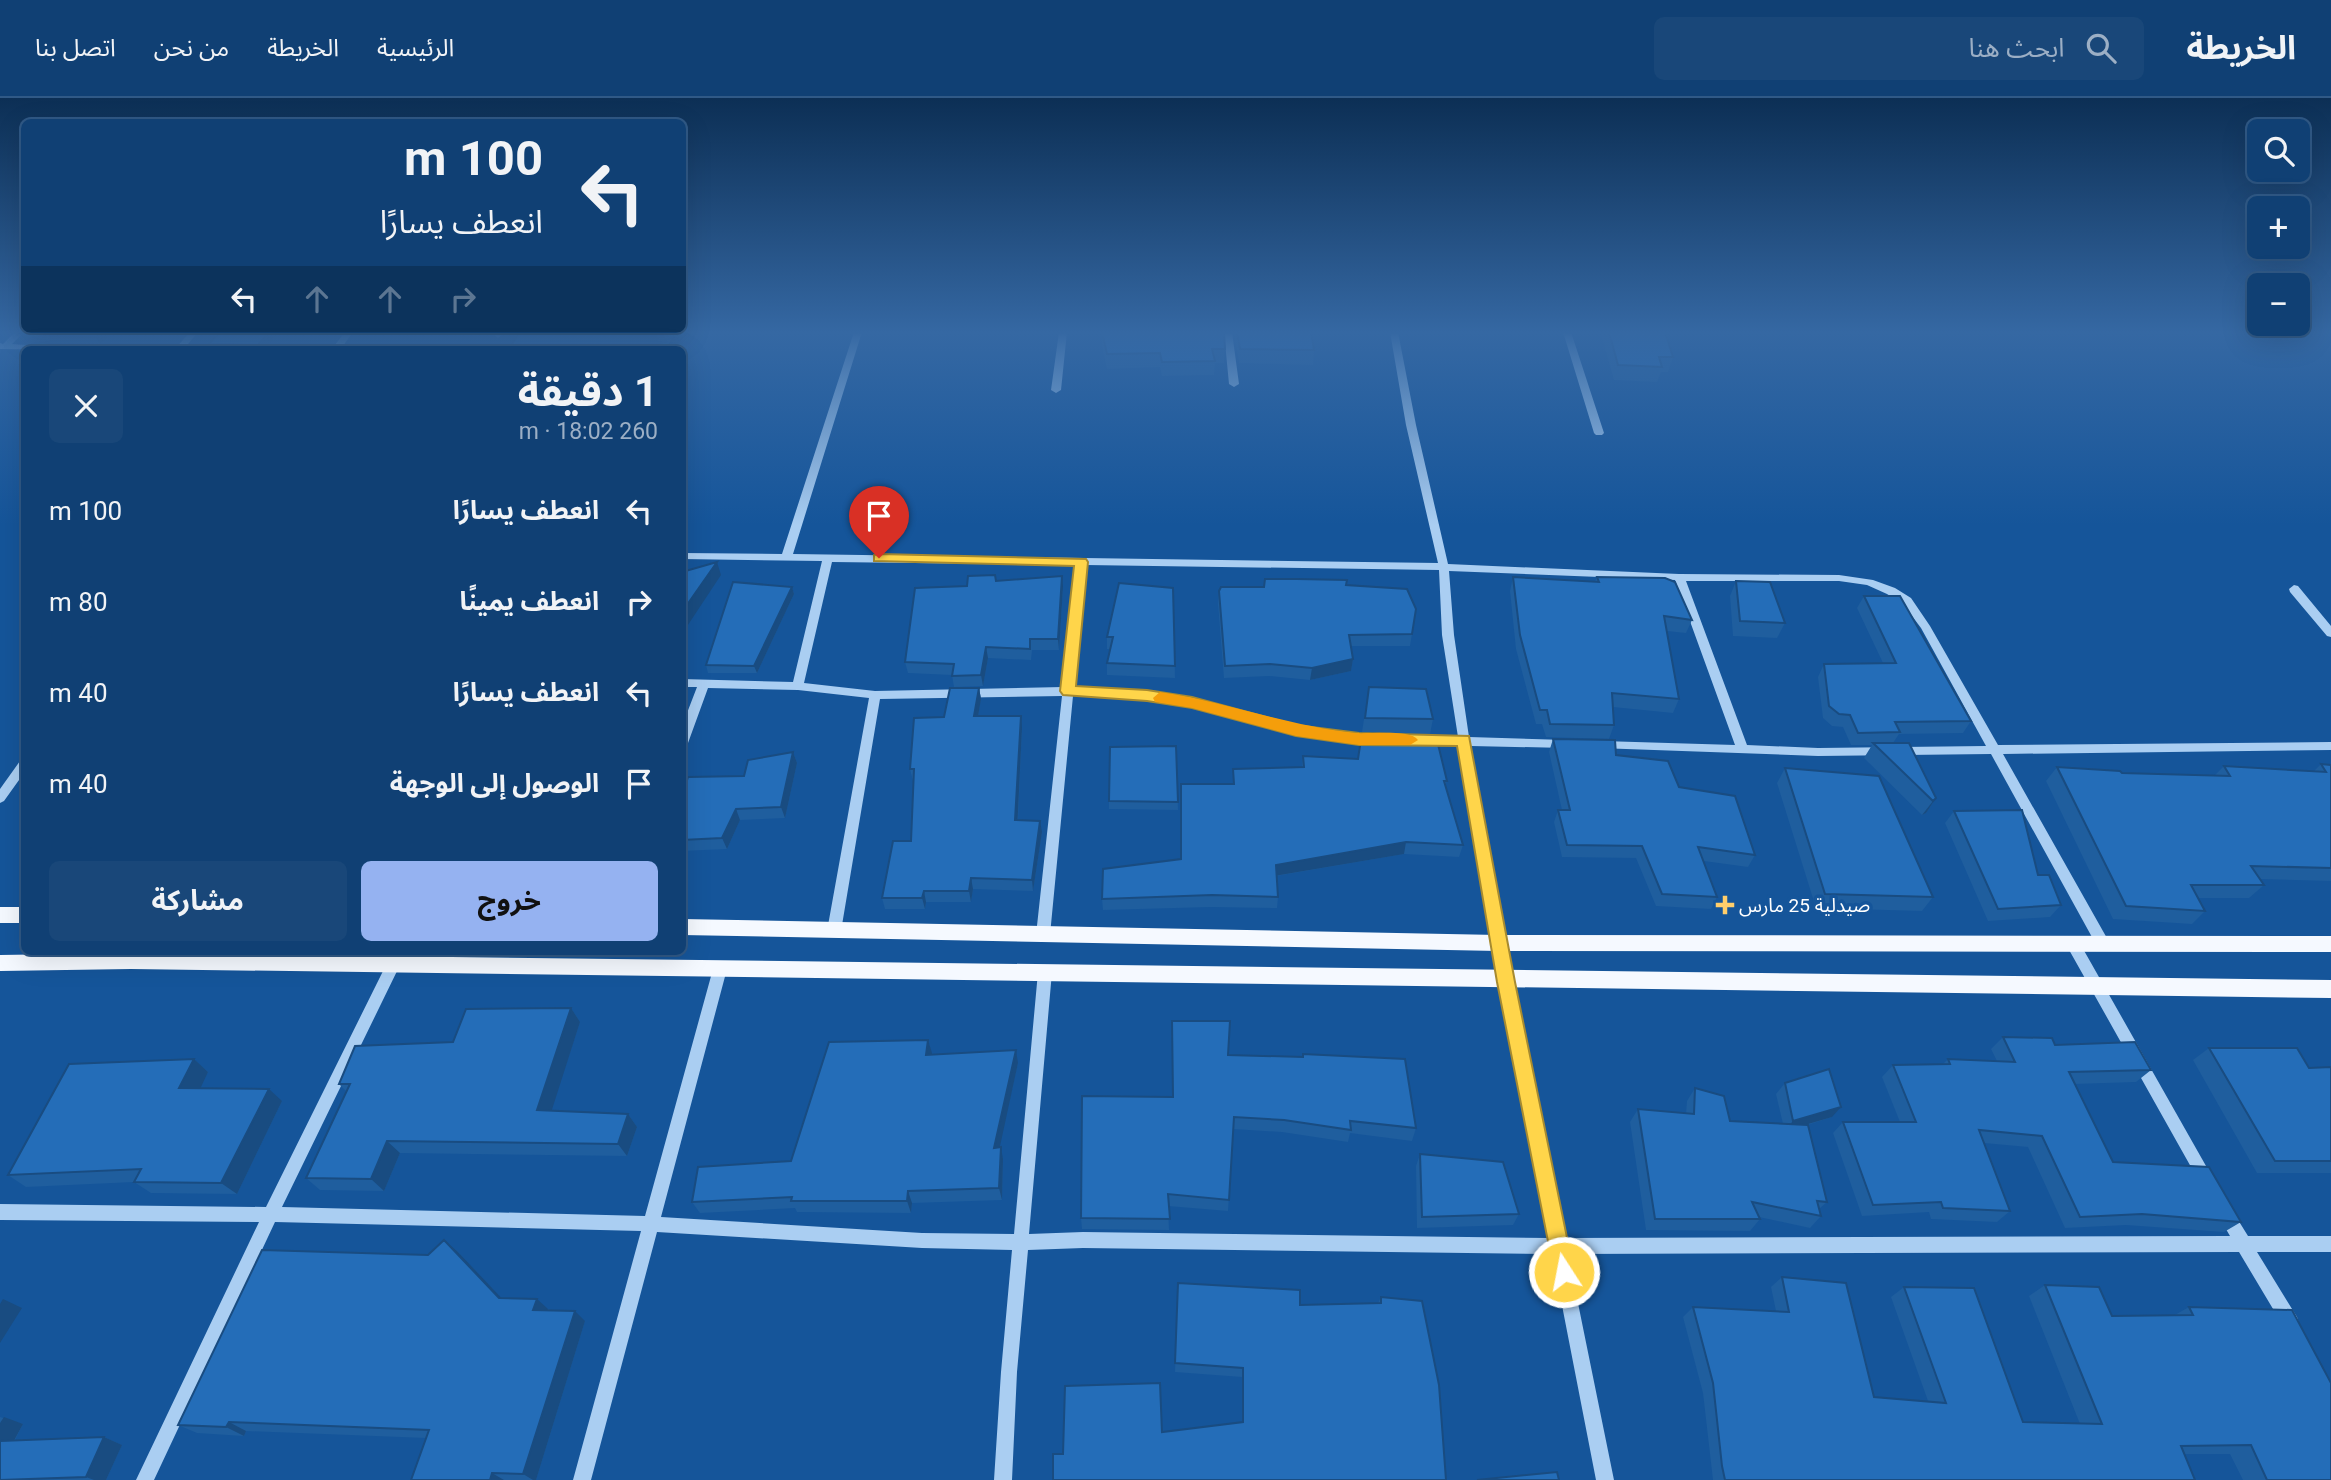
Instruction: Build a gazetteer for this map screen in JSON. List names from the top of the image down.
{
  "places": {
    "health": ["صيدلية 25 مارس"]
  },
  "page": {
    "header": "الخريطة",
    "search": "ابحث هنا",
    "nav": [
      "الرئيسية",
      "الخريطة",
      "من نحن",
      "اتصل بنا"
    ],
    "map_buttons": ["+", "−"],
    "turn": ["100 m", "انعطف يسارًا"],
    "heading": ["1 دقيقة", "260 m · 18:02"],
    "list": [
      {
        "name": "انعطف يسارًا",
        "value": "100 m"
      },
      {
        "name": "انعطف يمينًا",
        "value": "80 m"
      },
      {
        "name": "انعطف يسارًا",
        "value": "40 m"
      },
      {
        "name": "الوصول إلى الوجهة",
        "value": "40 m"
      }
    ],
    "buttons": ["خروج", "مشاركة"]
  }
}
